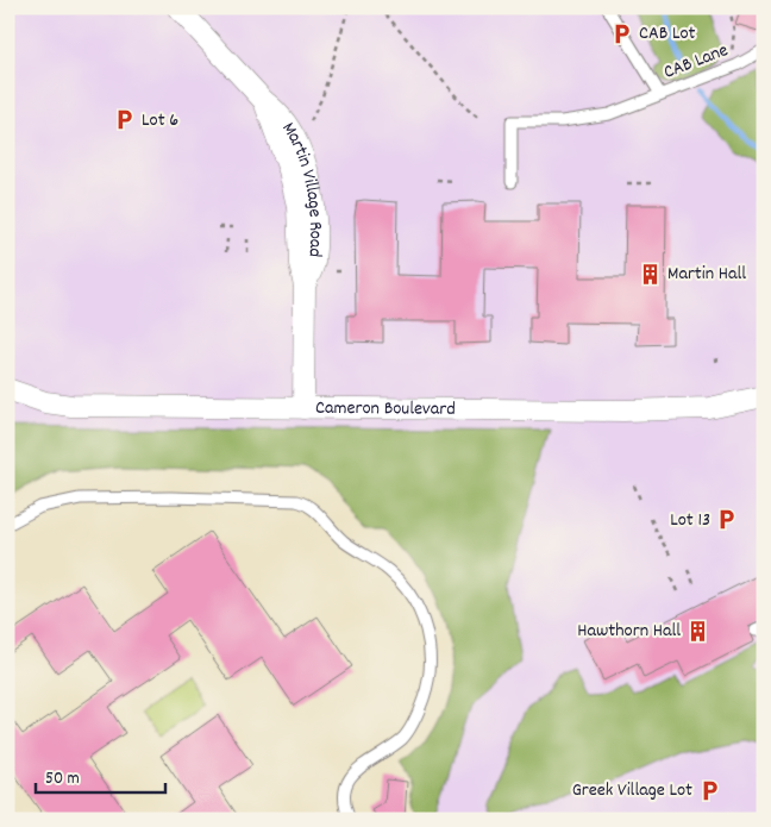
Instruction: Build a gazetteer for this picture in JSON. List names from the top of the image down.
{
  "streets": {
    "street": ["Martin Village Road", "Cameron Boulevard"],
    "lane": ["CAB Lane"]
  },
  "crossings": [
    ["Martin Village Road", "Cameron Boulevard"]
  ],
  "places": {
    "parking": [
      "CAB Lot",
      "Lot 6",
      "Lot 13",
      "Greek Village Lot"
    ],
    "building": ["Martin Hall", "Hawthorn Hall"]
  },
  "scale_bar": "50 m"
}
